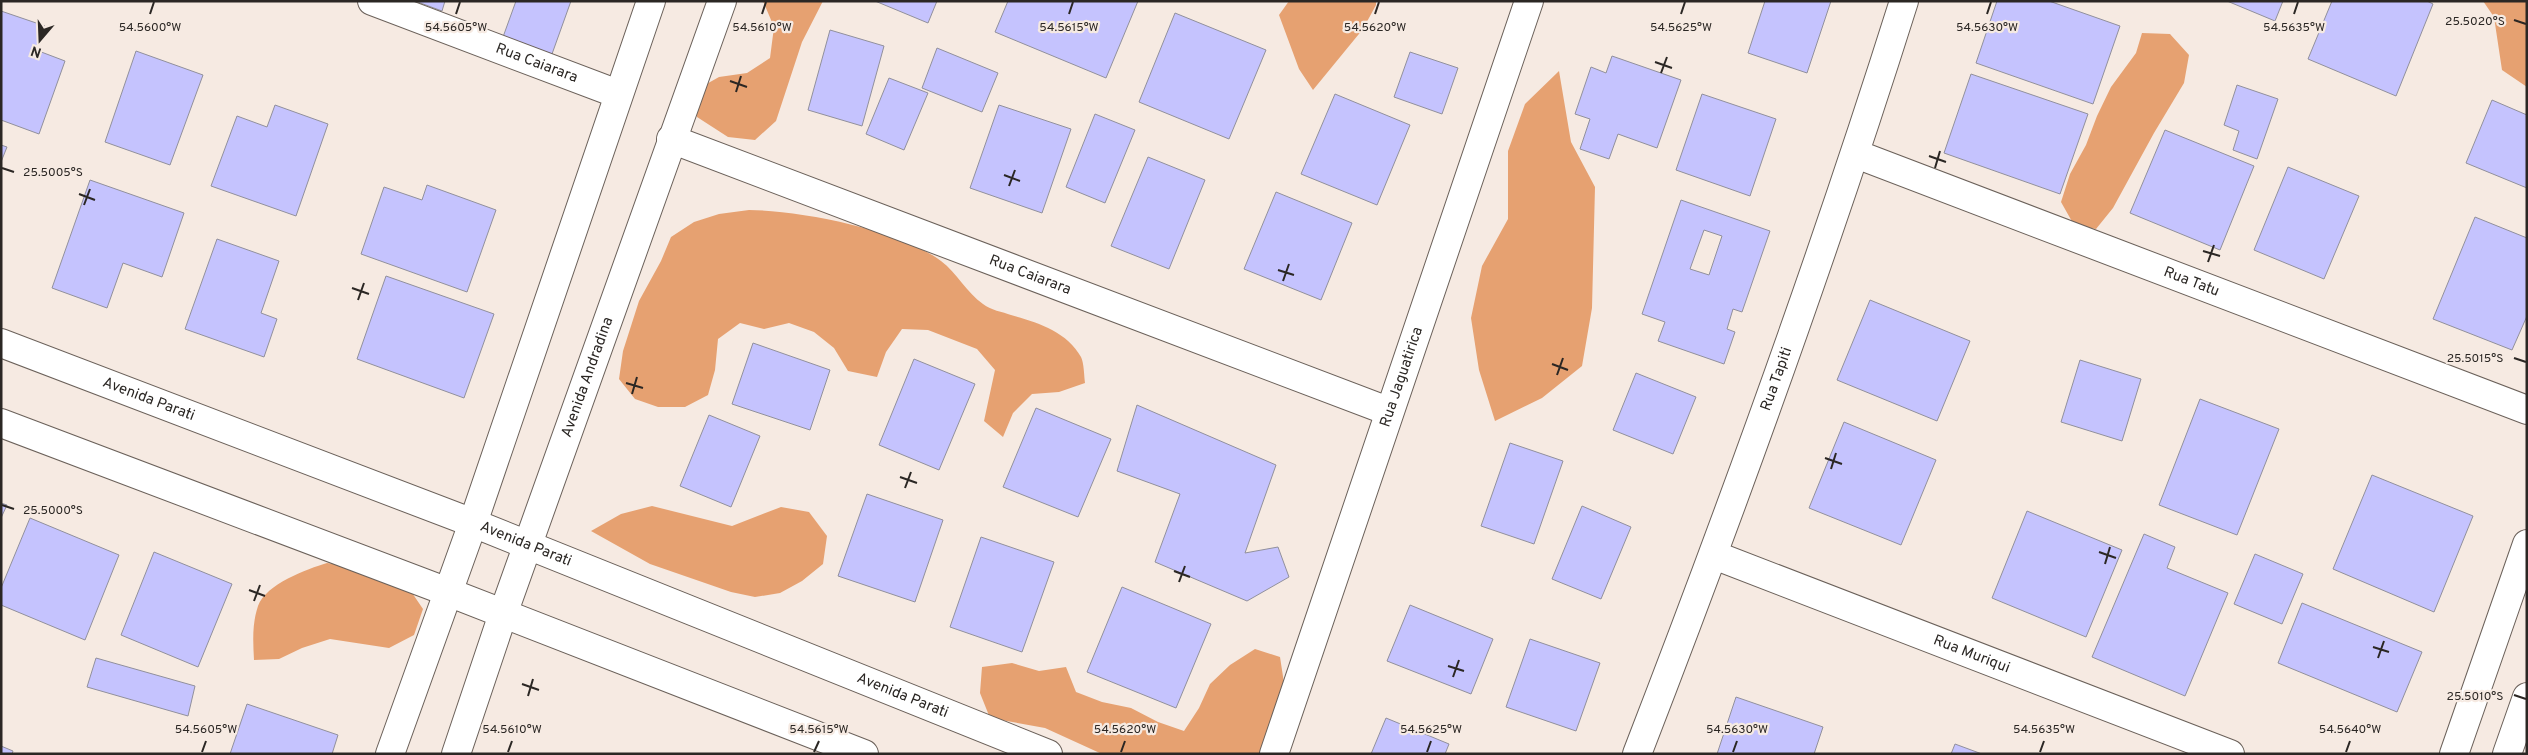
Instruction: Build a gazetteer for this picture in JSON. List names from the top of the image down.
{
  "streets": {
    "street": [
      "Rua Caiarara",
      "Rua Tatu",
      "Avenida Andradina",
      "Rua Jaguatirica",
      "Rua Tapiti",
      "Avenida Parati",
      "Rua Muriqui"
    ]
  },
  "crossings": [
    ["Rua Caiarara", "Avenida Andradina"],
    ["Rua Caiarara", "Rua Jaguatirica"],
    ["Rua Tatu", "Rua Tapiti"],
    ["Avenida Andradina", "Avenida Parati"],
    ["Rua Tapiti", "Rua Muriqui"]
  ],
  "north": "bottom",
  "coordinates": [
    "25.5020°S",
    "54.5600°W",
    "54.5605°W",
    "54.5610°W",
    "54.5615°W",
    "54.5620°W",
    "54.5625°W",
    "54.5630°W",
    "54.5635°W",
    "25.5005°S",
    "25.5015°S",
    "25.5000°S",
    "25.5010°S",
    "54.5640°W"
  ]
}
